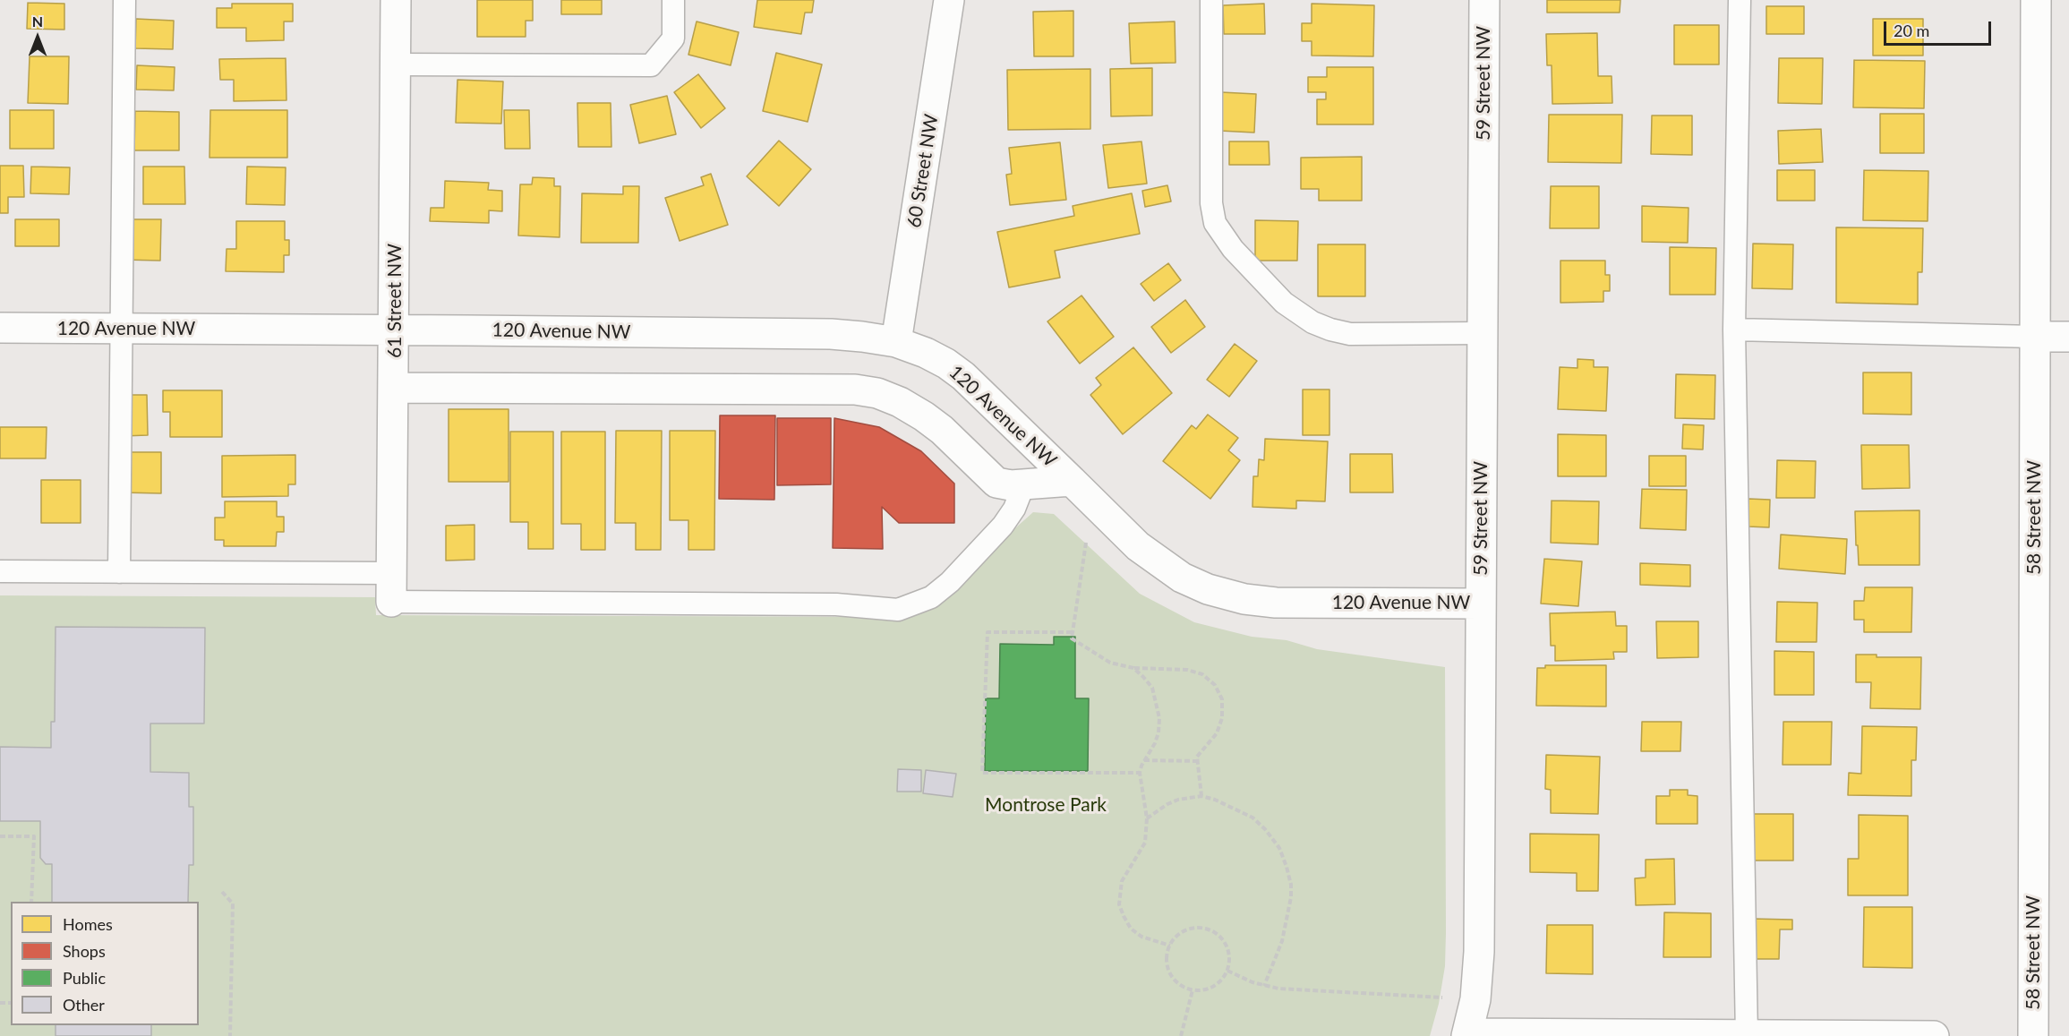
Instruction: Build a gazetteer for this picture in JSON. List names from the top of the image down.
{
  "streets": {
    "street": [
      "59 Street NW",
      "60 Street NW",
      "61 Street NW",
      "120 Avenue NW",
      "58 Street NW"
    ]
  },
  "crossings": [
    ["59 Street NW", "120 Avenue NW"],
    ["60 Street NW", "120 Avenue NW"],
    ["61 Street NW", "120 Avenue NW"]
  ],
  "parks": ["Montrose Park"],
  "legend": [
    "Homes",
    "Shops",
    "Public",
    "Other"
  ],
  "scale_bar": "20 m",
  "north": "top"
}
